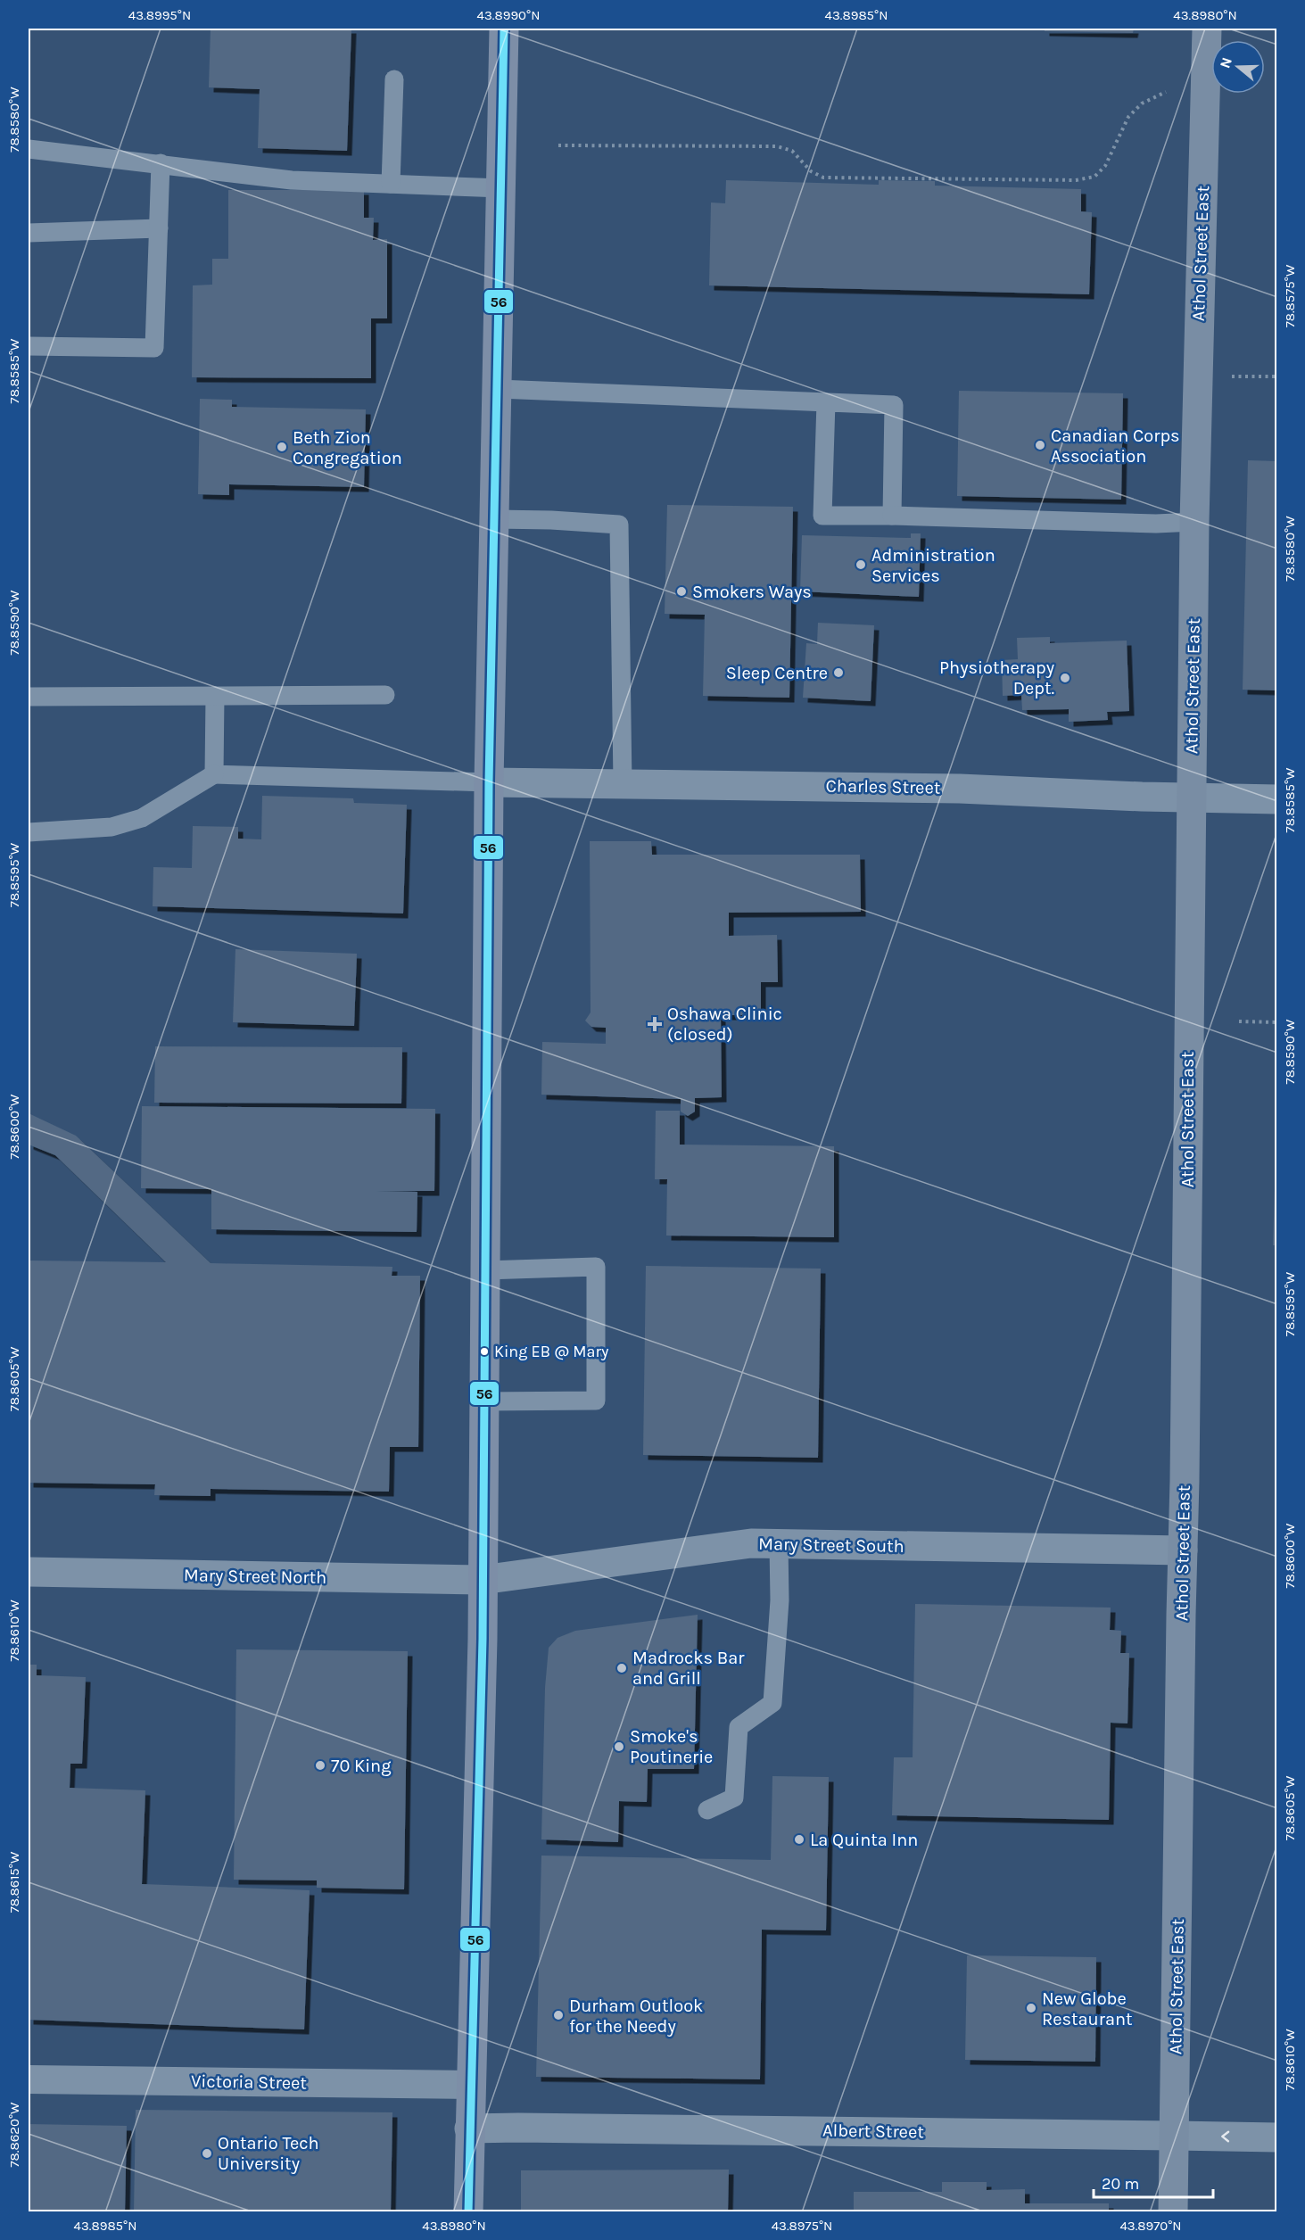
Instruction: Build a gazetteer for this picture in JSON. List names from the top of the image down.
{
  "streets": {
    "main road": ["Athol Street East"],
    "street": [
      "Charles Street",
      "Mary Street South",
      "Mary Street North",
      "Victoria Street",
      "Albert Street"
    ]
  },
  "crossings": [
    ["Athol Street East", "Charles Street"],
    ["Athol Street East", "Mary Street South"],
    ["Athol Street East", "Albert Street"],
    ["Mary Street South", "Mary Street North"]
  ],
  "places": {
    "other": [
      "Canadian Corps Association",
      "Beth Zion Congregation",
      "Administration Services",
      "Smokers Ways",
      "Sleep Centre",
      "Physiotherapy Dept.",
      "King EB @ Mary",
      "Madrocks Bar and Grill",
      "Smoke's Poutinerie",
      "70 King",
      "La Quinta Inn",
      "New Globe Restaurant",
      "Durham Outlook for the Needy",
      "Ontario Tech University"
    ],
    "health": ["Oshawa Clinic (closed)"]
  },
  "lines": ["transit line 56"],
  "scale_bar": "20 m",
  "north": "left",
  "coordinates": [
    "43.8995°N",
    "43.8990°N",
    "43.8985°N",
    "43.8980°N",
    "78.8580°W",
    "78.8575°W",
    "78.8585°W",
    "78.8590°W",
    "78.8595°W",
    "78.8600°W",
    "78.8605°W",
    "78.8610°W",
    "78.8615°W",
    "78.8620°W",
    "43.8975°N",
    "43.8970°N"
  ]
}
